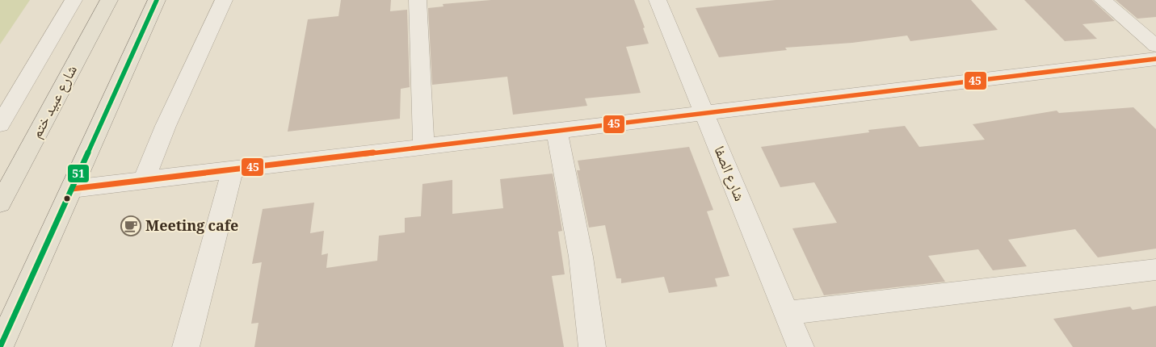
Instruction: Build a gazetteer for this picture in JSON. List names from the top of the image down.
{
  "streets": {
    "main road": ["شارع عبيد ختم"],
    "street": ["شارع الصفا"]
  },
  "places": {
    "cafe": ["Meeting cafe"]
  },
  "lines": ["transit line 51", "transit line 45"]
}
